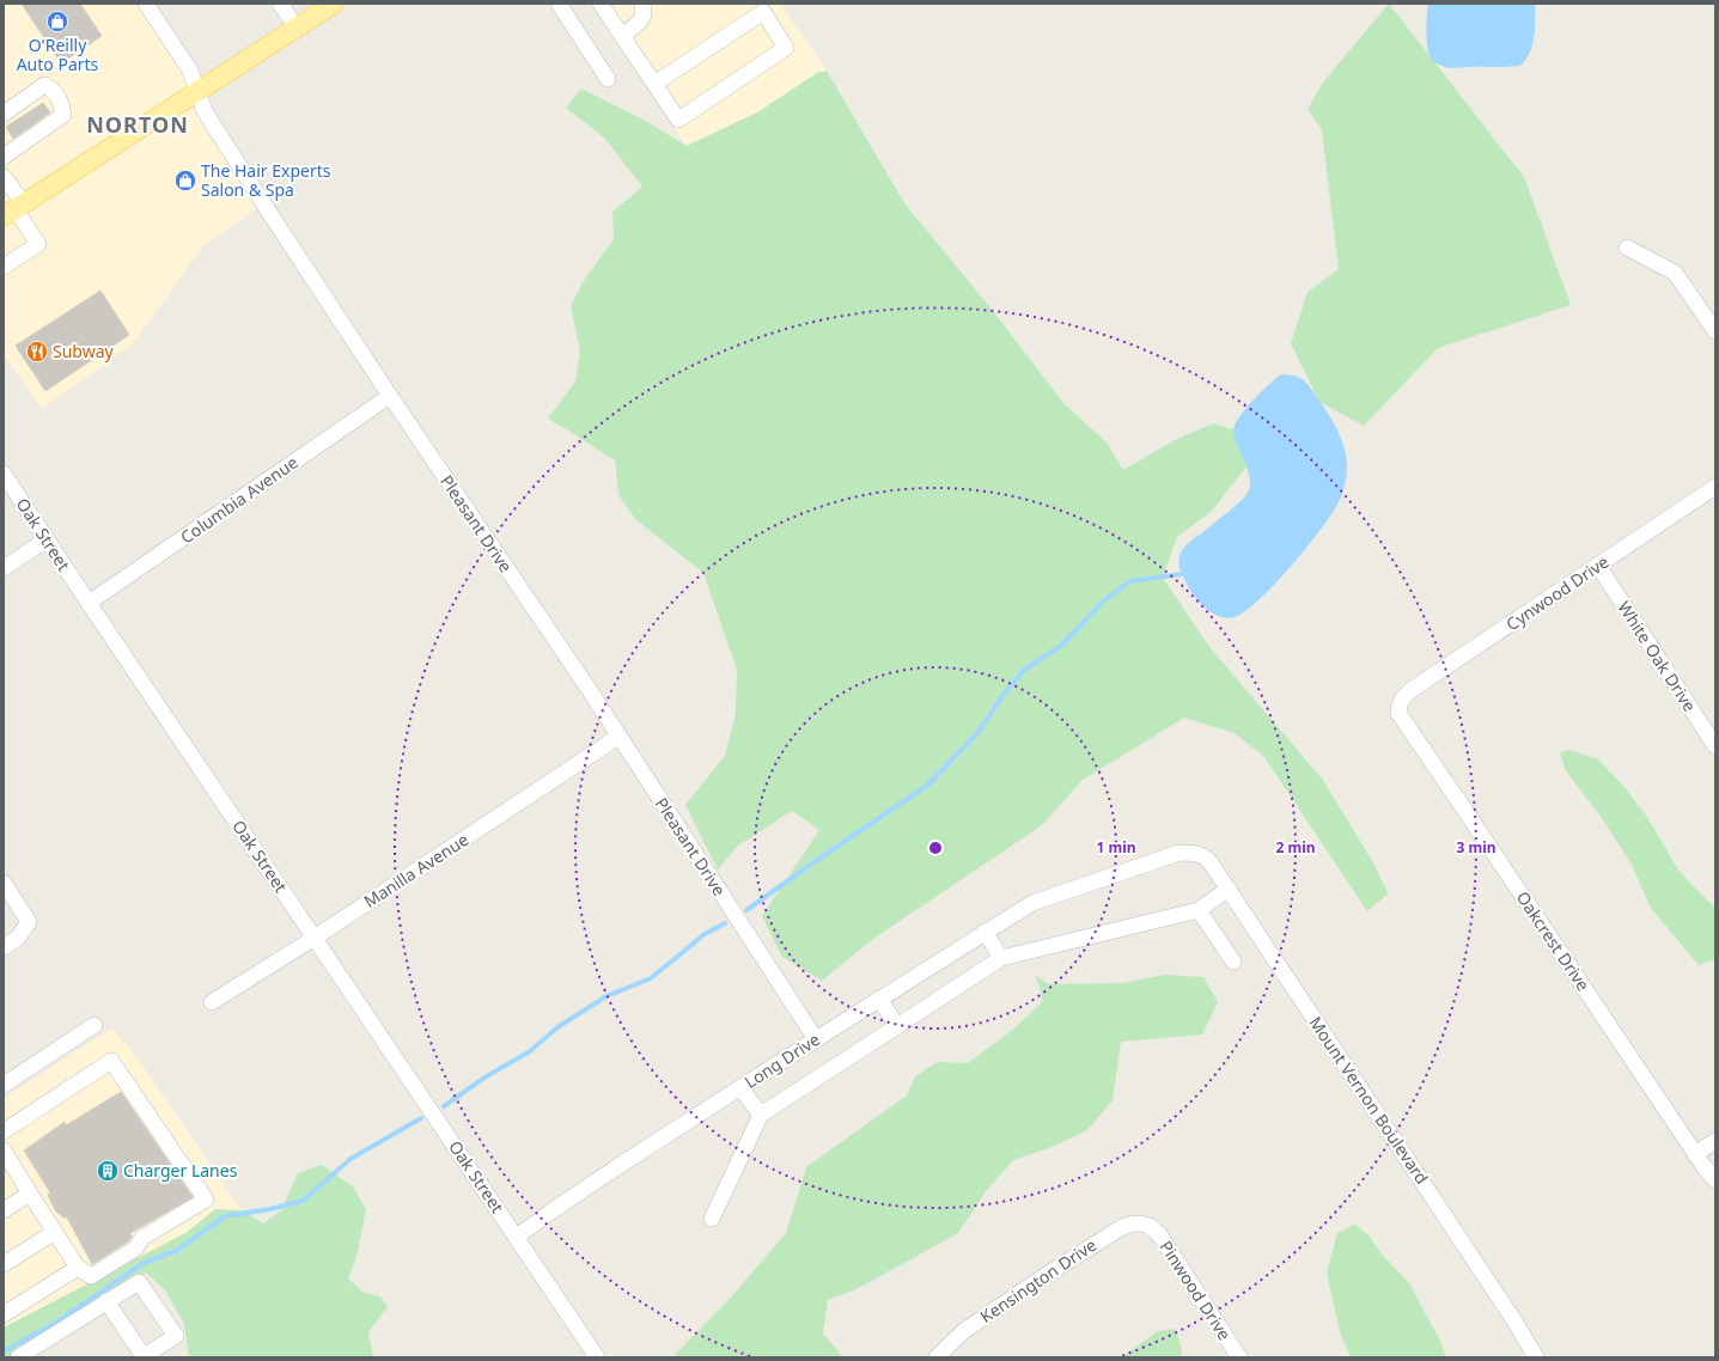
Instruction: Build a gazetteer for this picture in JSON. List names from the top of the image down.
{
  "streets": {
    "street": [
      "Columbia Avenue",
      "Pleasant Drive",
      "Oak Street",
      "Cynwood Drive",
      "White Oak Drive",
      "Manilla Avenue",
      "Oakcrest Drive",
      "Long Drive",
      "Mount Vernon Boulevard",
      "Kensington Drive",
      "Pinwood Drive"
    ]
  },
  "crossings": [
    ["Columbia Avenue", "Pleasant Drive"],
    ["Columbia Avenue", "Oak Street"],
    ["Pleasant Drive", "Manilla Avenue"],
    ["Pleasant Drive", "Long Drive"],
    ["Oak Street", "Manilla Avenue"],
    ["Oak Street", "Long Drive"],
    ["Cynwood Drive", "White Oak Drive"],
    ["Cynwood Drive", "Oakcrest Drive"],
    ["Long Drive", "Mount Vernon Boulevard"],
    ["Kensington Drive", "Pinwood Drive"]
  ],
  "districts": ["NORTON"],
  "places": {
    "shop": ["O'Reilly Auto Parts", "The Hair Experts Salon & Spa"],
    "restaurant": ["Subway"],
    "building": ["Charger Lanes"]
  },
  "rings": ["1 min", "2 min", "3 min"]
}
